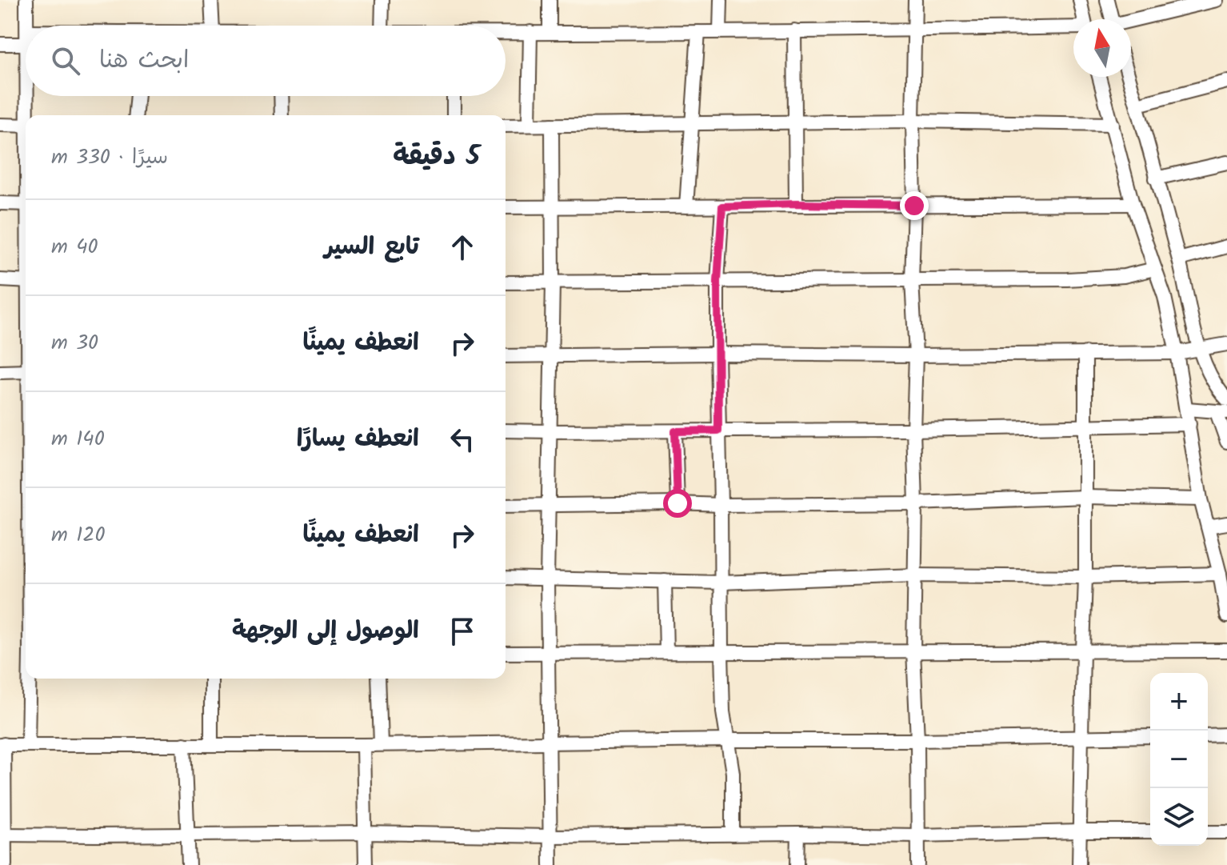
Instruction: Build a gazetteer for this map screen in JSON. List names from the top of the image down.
{
  "north": "top",
  "page": {
    "search": "ابحث هنا",
    "heading": ["5 دقيقة", "سيرًا · 330 m"],
    "list": [
      ["تابع السير", "40 m"],
      ["انعطف يمينًا", "30 m"],
      ["انعطف يسارًا", "140 m"],
      ["انعطف يمينًا", "120 m"],
      "الوصول إلى الوجهة"
    ],
    "map_buttons": ["+", "−"]
  }
}
